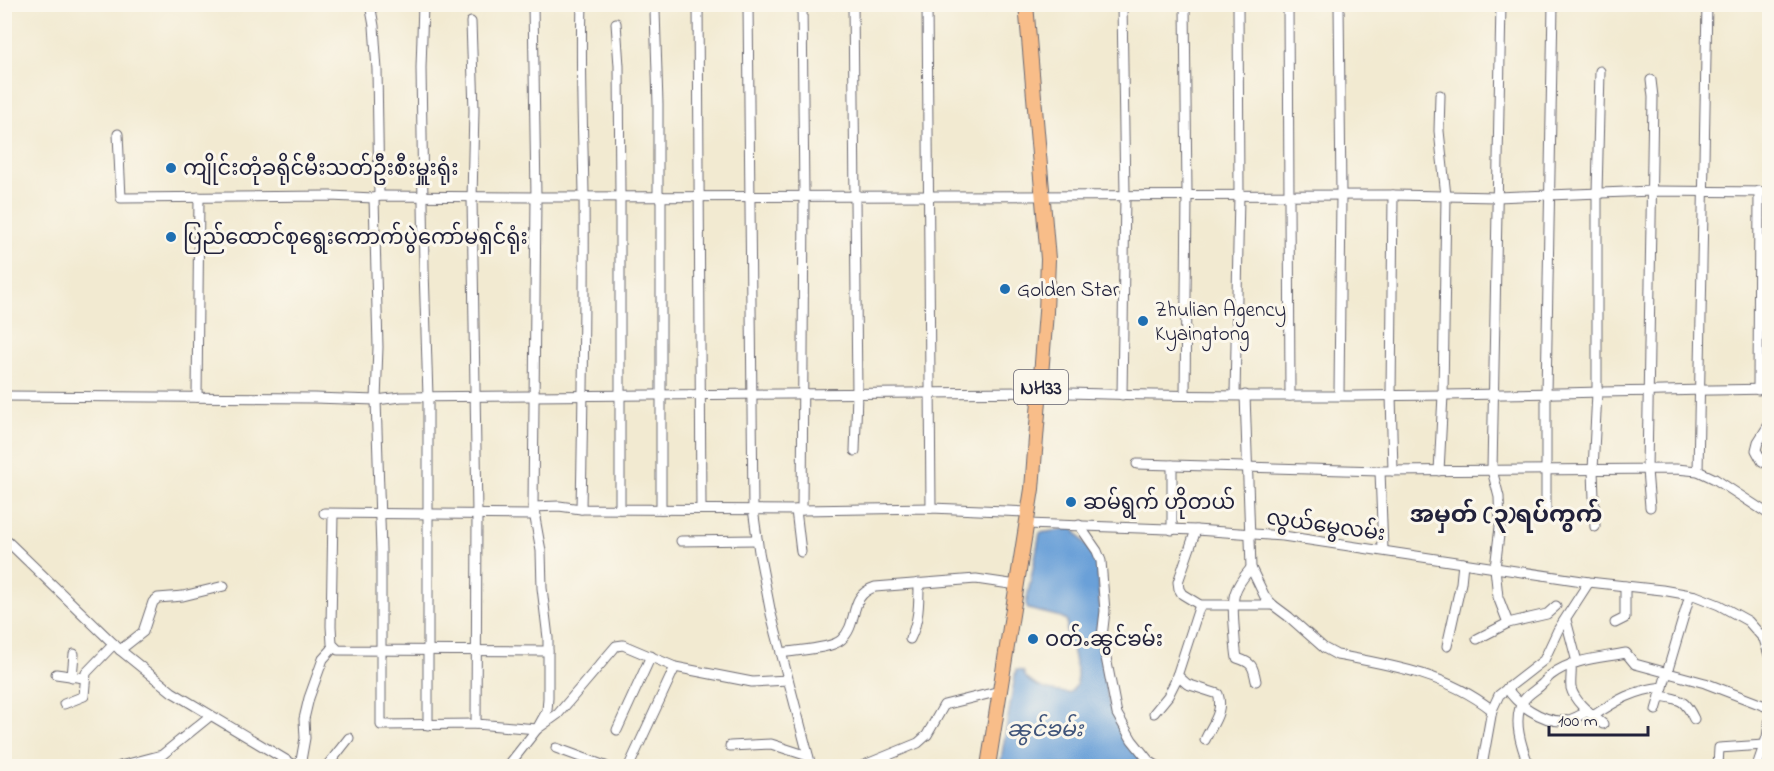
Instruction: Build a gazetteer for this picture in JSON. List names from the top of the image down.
{
  "streets": {
    "highway": ["NH33"],
    "street": ["လွယ်မွေလမ်း"]
  },
  "crossings": [
    ["NH33", "လွယ်မွေလမ်း"]
  ],
  "districts": ["အမှတ် (၃)ရပ်ကွက်"],
  "water": ["ၼွင်ၶမ်း"],
  "places": [
    "ကျိုင်းတုံခရိုင်မီးသတ်ဦးစီးမှူးရုံး",
    "ပြည်ထောင်စုရွေးကောက်ပွဲကော်မရှင်ရုံး",
    "Golden Star",
    "Zhulian Agency Kyaingtong",
    "ဆမ်ရွက် ဟိုတယ်",
    "ဝတ်ႉၼွင်ၶမ်း"
  ],
  "scale_bar": "100 m"
}
